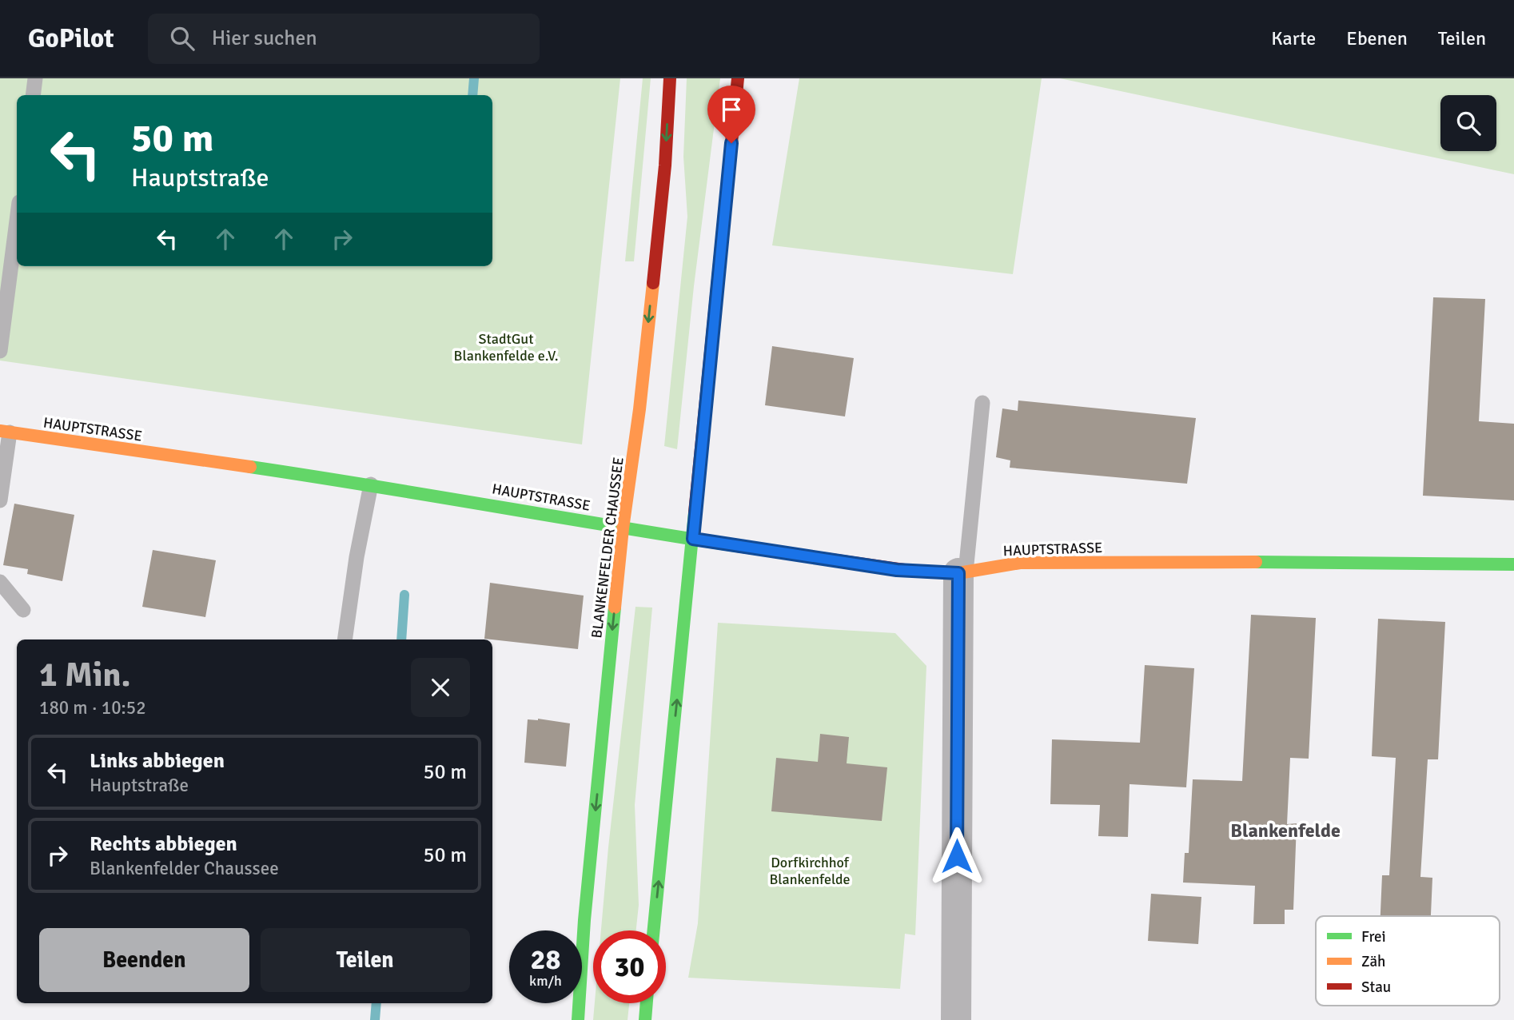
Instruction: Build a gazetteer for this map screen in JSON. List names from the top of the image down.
{
  "streets": {
    "main road": ["HAUPTSTRASSE", "BLANKENFELDER CHAUSSEE"]
  },
  "crossings": [
    ["HAUPTSTRASSE", "BLANKENFELDER CHAUSSEE"]
  ],
  "districts": ["Blankenfelde"],
  "parks": ["StadtGut Blankenfelde e.V.", "Dorfkirchhof Blankenfelde"],
  "legend": ["Frei", "Zäh", "Stau"],
  "page": {
    "header": "GoPilot",
    "search": "Hier suchen",
    "nav": ["Karte", "Ebenen", "Teilen"],
    "turn": ["50 m", "Hauptstraße"],
    "heading": ["1 Min.", "180 m · 10:52"],
    "list": [
      {
        "name": "Links abbiegen",
        "note": "Hauptstraße",
        "value": "50 m"
      },
      {
        "name": "Rechts abbiegen",
        "note": "Blankenfelder Chaussee",
        "value": "50 m"
      }
    ],
    "buttons": ["Beenden", "Teilen"],
    "speed": "28 km/h",
    "limit": "30"
  }
}
